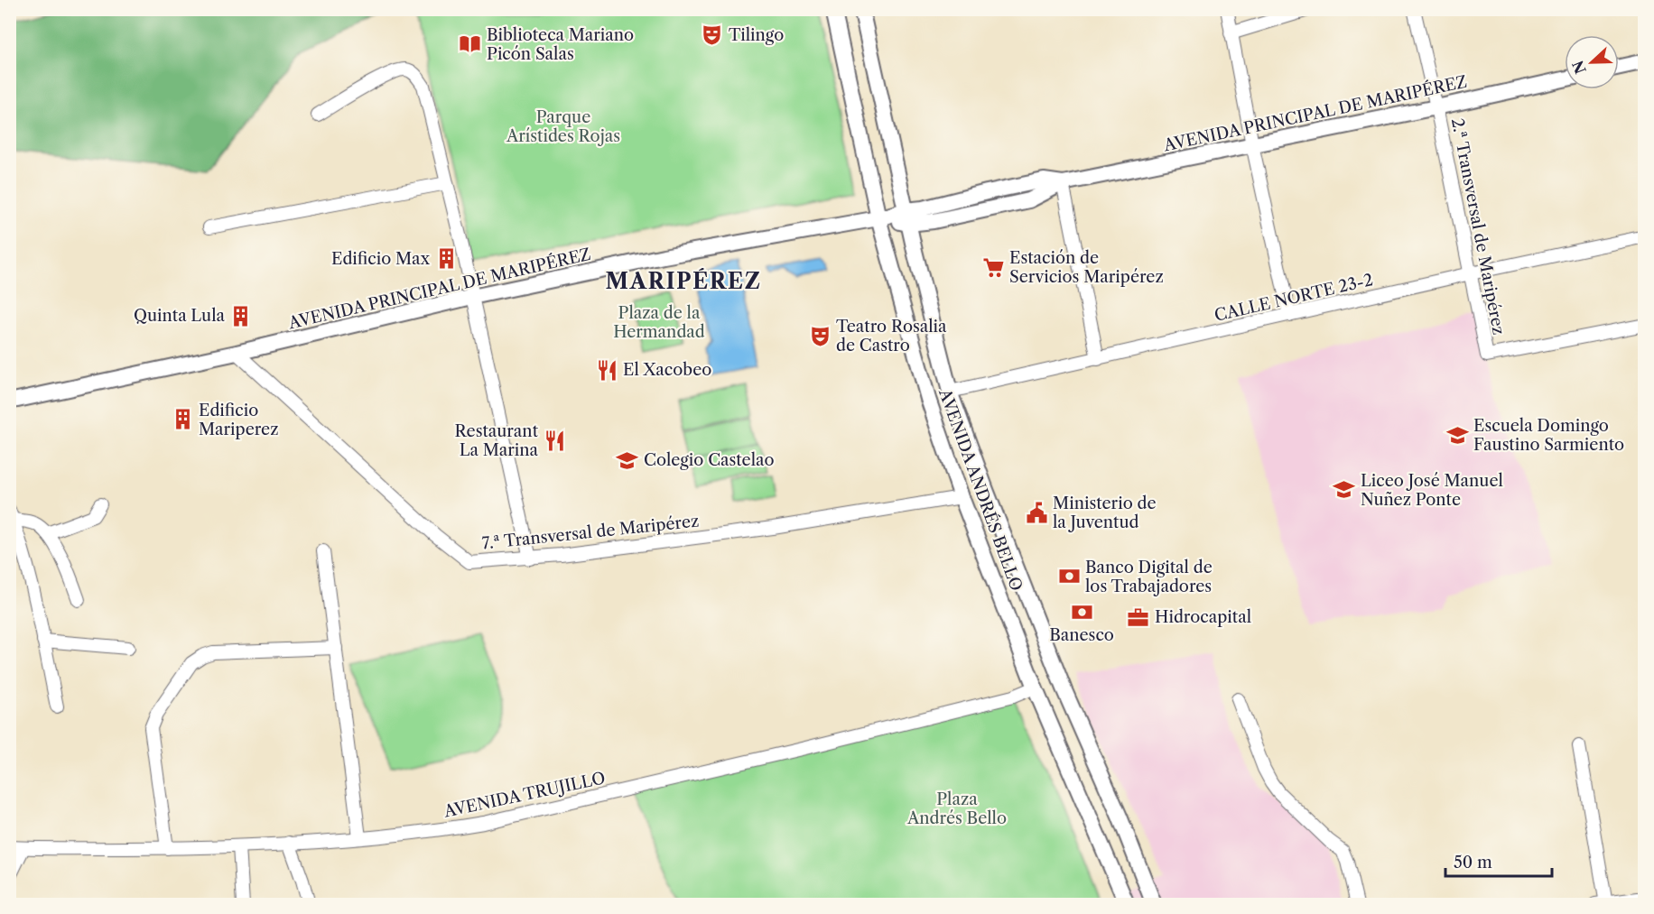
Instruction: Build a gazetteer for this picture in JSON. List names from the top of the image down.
{
  "streets": {
    "street": [
      "AVENIDA PRINCIPAL DE MARIPÉREZ",
      "2.ª Transversal de Maripérez",
      "CALLE NORTE 23-2",
      "AVENIDA ANDRÉS BELLO",
      "7.ª Transversal de Maripérez",
      "AVENIDA TRUJILLO"
    ]
  },
  "crossings": [
    ["AVENIDA PRINCIPAL DE MARIPÉREZ", "2.ª Transversal de Maripérez"],
    ["AVENIDA PRINCIPAL DE MARIPÉREZ", "AVENIDA ANDRÉS BELLO"],
    ["AVENIDA PRINCIPAL DE MARIPÉREZ", "7.ª Transversal de Maripérez"],
    ["2.ª Transversal de Maripérez", "CALLE NORTE 23-2"],
    ["CALLE NORTE 23-2", "AVENIDA ANDRÉS BELLO"],
    ["AVENIDA ANDRÉS BELLO", "7.ª Transversal de Maripérez"],
    ["AVENIDA ANDRÉS BELLO", "AVENIDA TRUJILLO"]
  ],
  "districts": ["MARIPÉREZ"],
  "parks": ["Parque Arístides Rojas", "Plaza de la Hermandad", "Plaza Andrés Bello"],
  "places": {
    "theatre": ["Tilingo", "Teatro Rosalia de Castro"],
    "library": ["Biblioteca Mariano Picón Salas"],
    "building": ["Edificio Max", "Quinta Lula", "Edificio Mariperez"],
    "supermarket": ["Estación de Servicios Maripérez"],
    "restaurant": ["El Xacobeo", "Restaurant La Marina"],
    "school or university": ["Escuela Domingo Faustino Sarmiento", "Colegio Castelao", "Liceo José Manuel Nuñez Ponte"],
    "public building": ["Ministerio de la Juventud"],
    "bank": ["Banco Digital de los Trabajadores", "Banesco"],
    "office": ["Hidrocapital"]
  },
  "scale_bar": "50 m",
  "north": "left"
}
